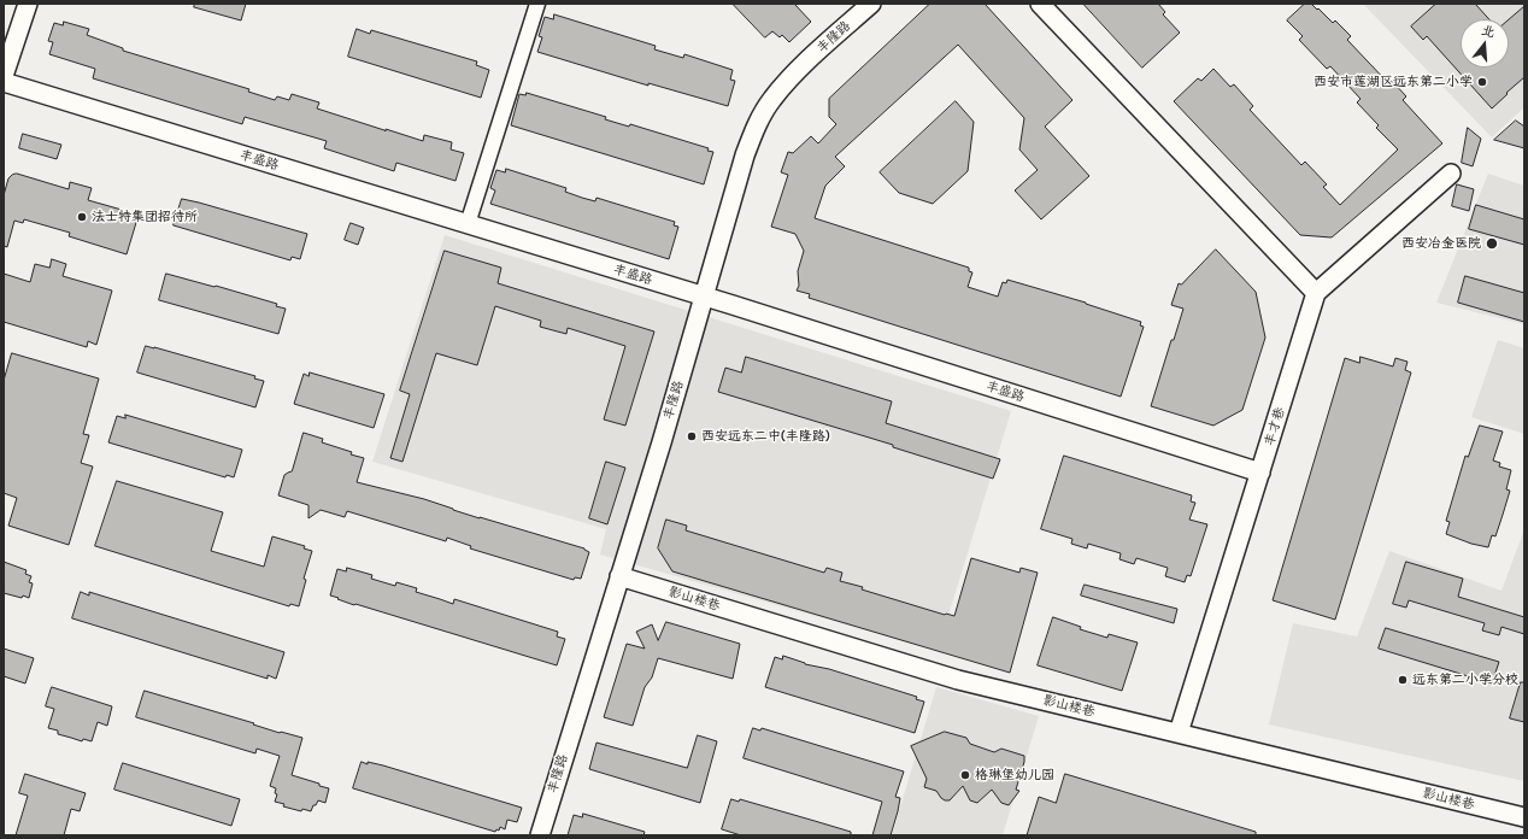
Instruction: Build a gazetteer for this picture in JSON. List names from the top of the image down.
{
  "streets": {
    "street": [
      "丰隆路",
      "丰盛路",
      "丰才巷",
      "影山楼巷"
    ]
  },
  "crossings": [
    ["丰隆路", "丰盛路"],
    ["丰隆路", "影山楼巷"],
    ["丰盛路", "丰才巷"],
    ["丰才巷", "影山楼巷"]
  ],
  "places": [
    "西安市莲湖区远东第二小学",
    "法士特集团招待所",
    "西安冶金医院",
    "西安远东二中(丰隆路)",
    "远东第二小学分校",
    "格琳堡幼儿园"
  ],
  "north": "top"
}
